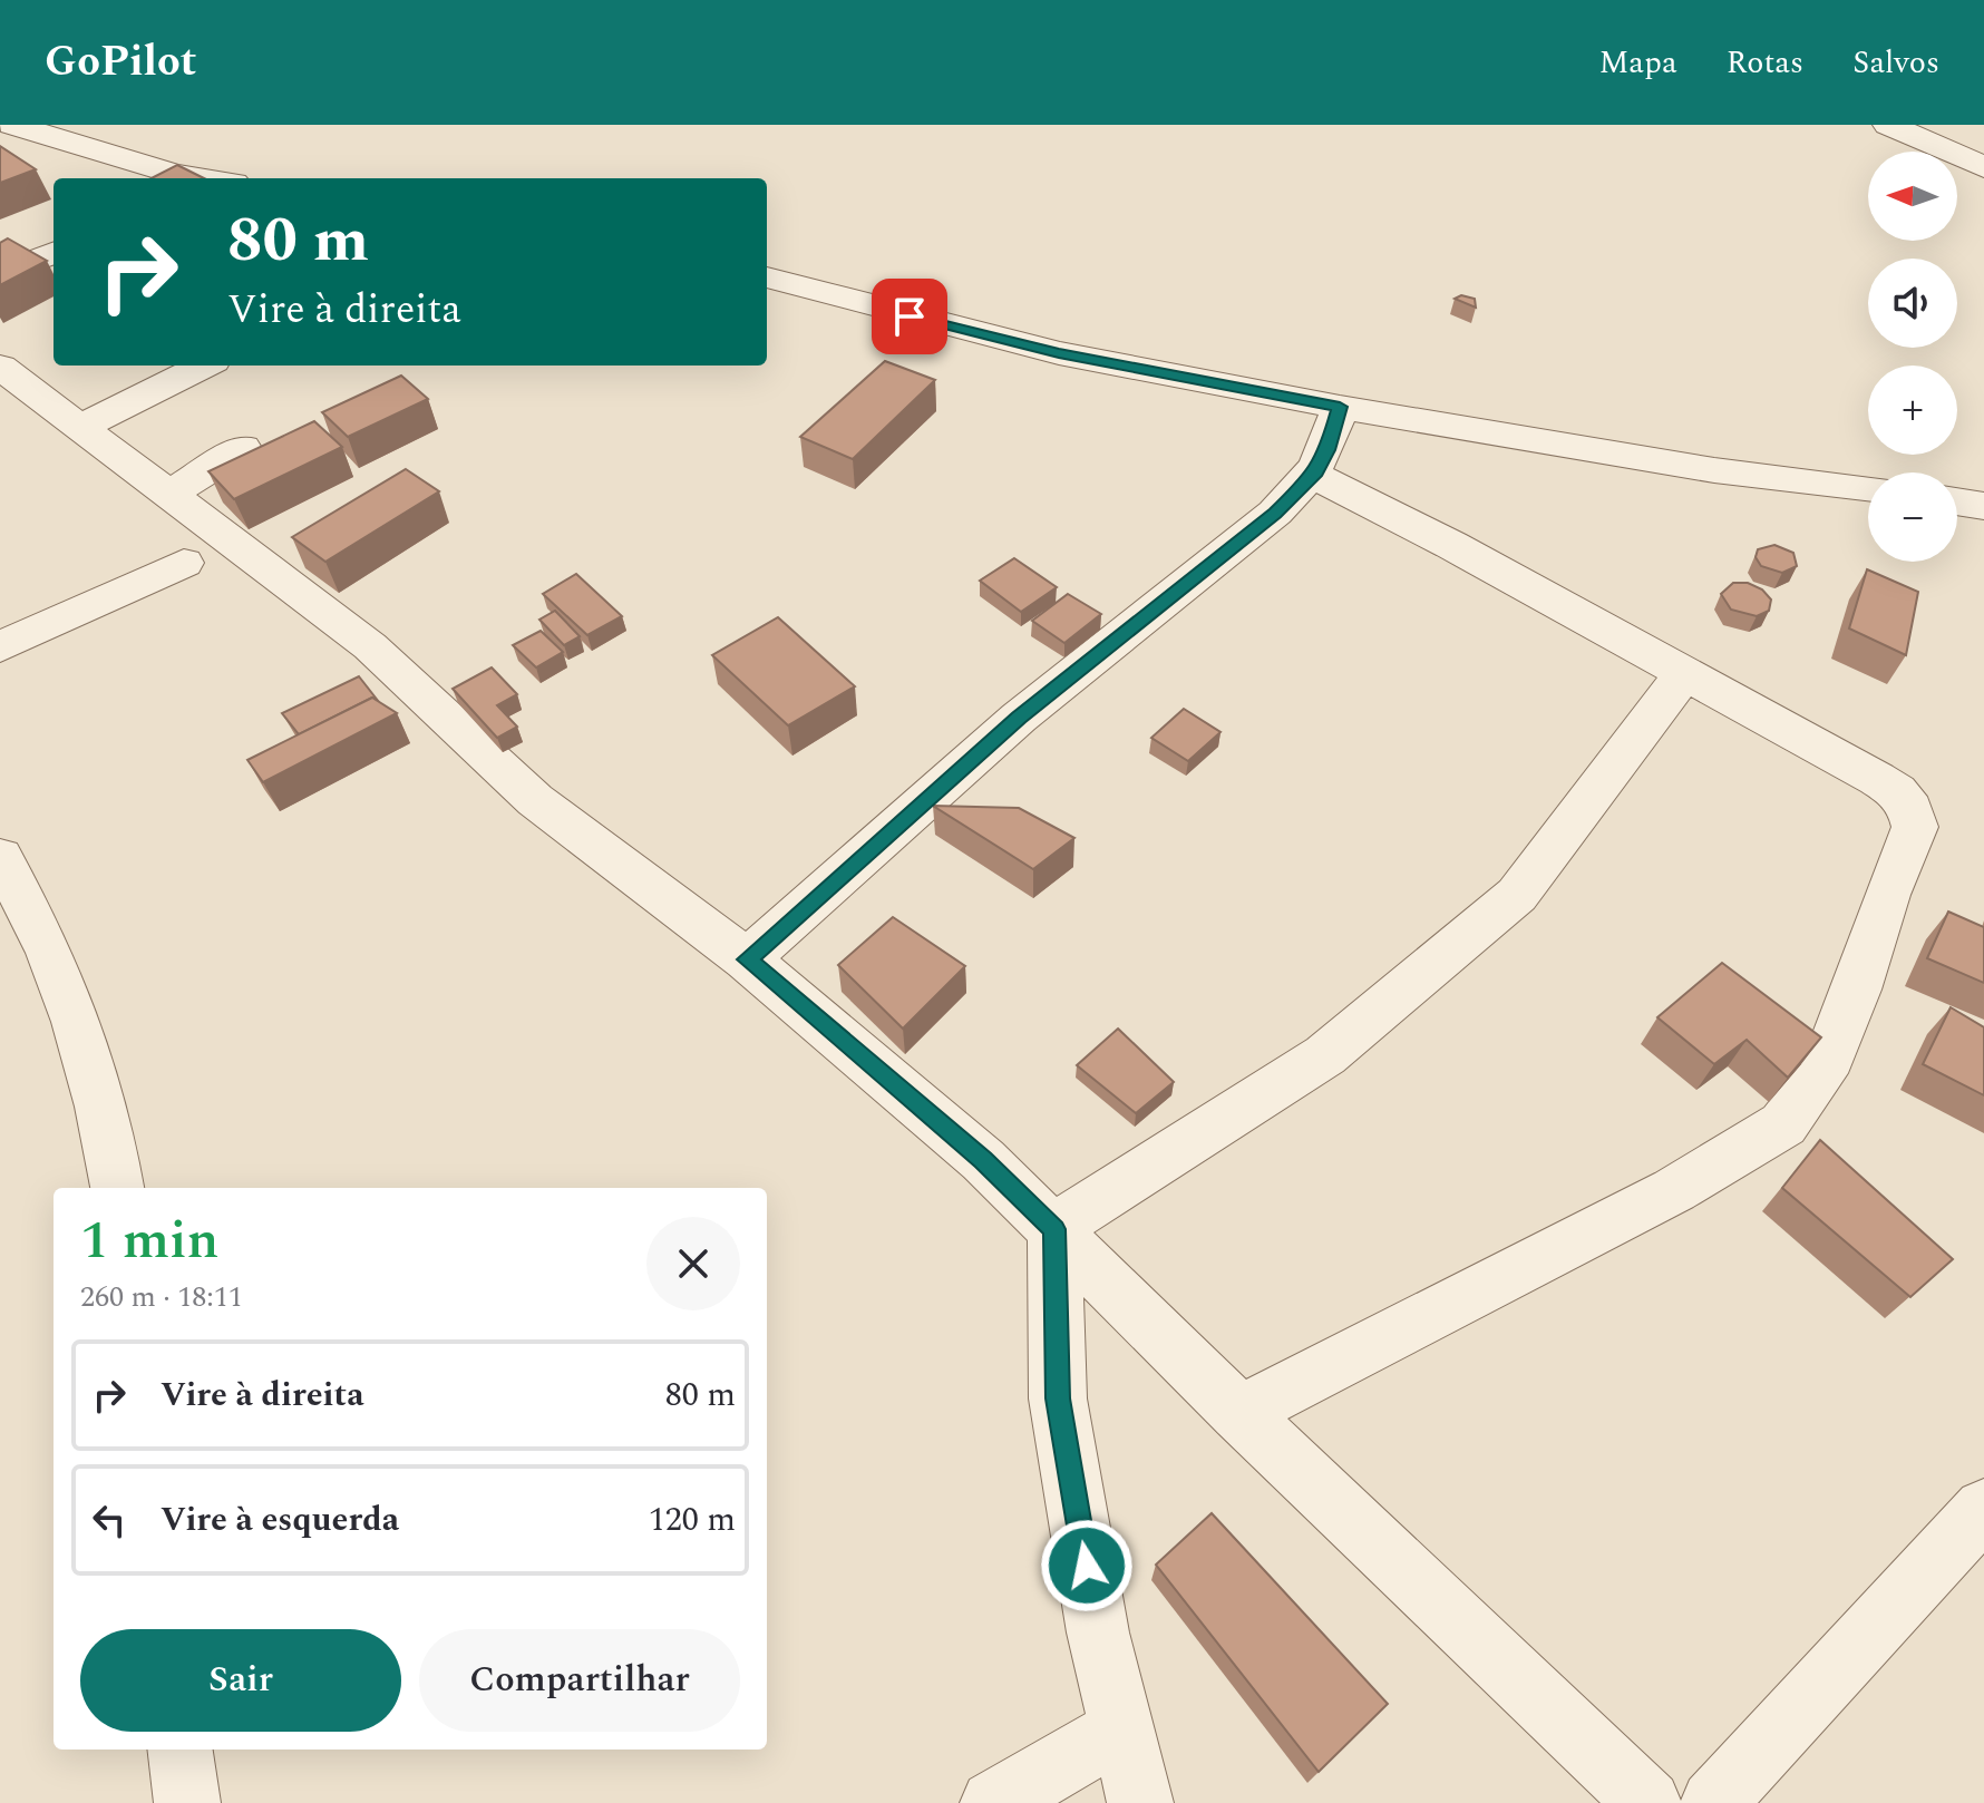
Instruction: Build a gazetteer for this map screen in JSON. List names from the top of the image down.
{
  "north": "left",
  "page": {
    "header": "GoPilot",
    "nav": ["Mapa", "Rotas", "Salvos"],
    "map_buttons": ["+", "−"],
    "turn": ["80 m", "Vire à direita"],
    "heading": ["1 min", "260 m · 18:11"],
    "list": [
      {
        "name": "Vire à direita",
        "value": "80 m"
      },
      {
        "name": "Vire à esquerda",
        "value": "120 m"
      }
    ],
    "buttons": ["Sair", "Compartilhar"]
  }
}
